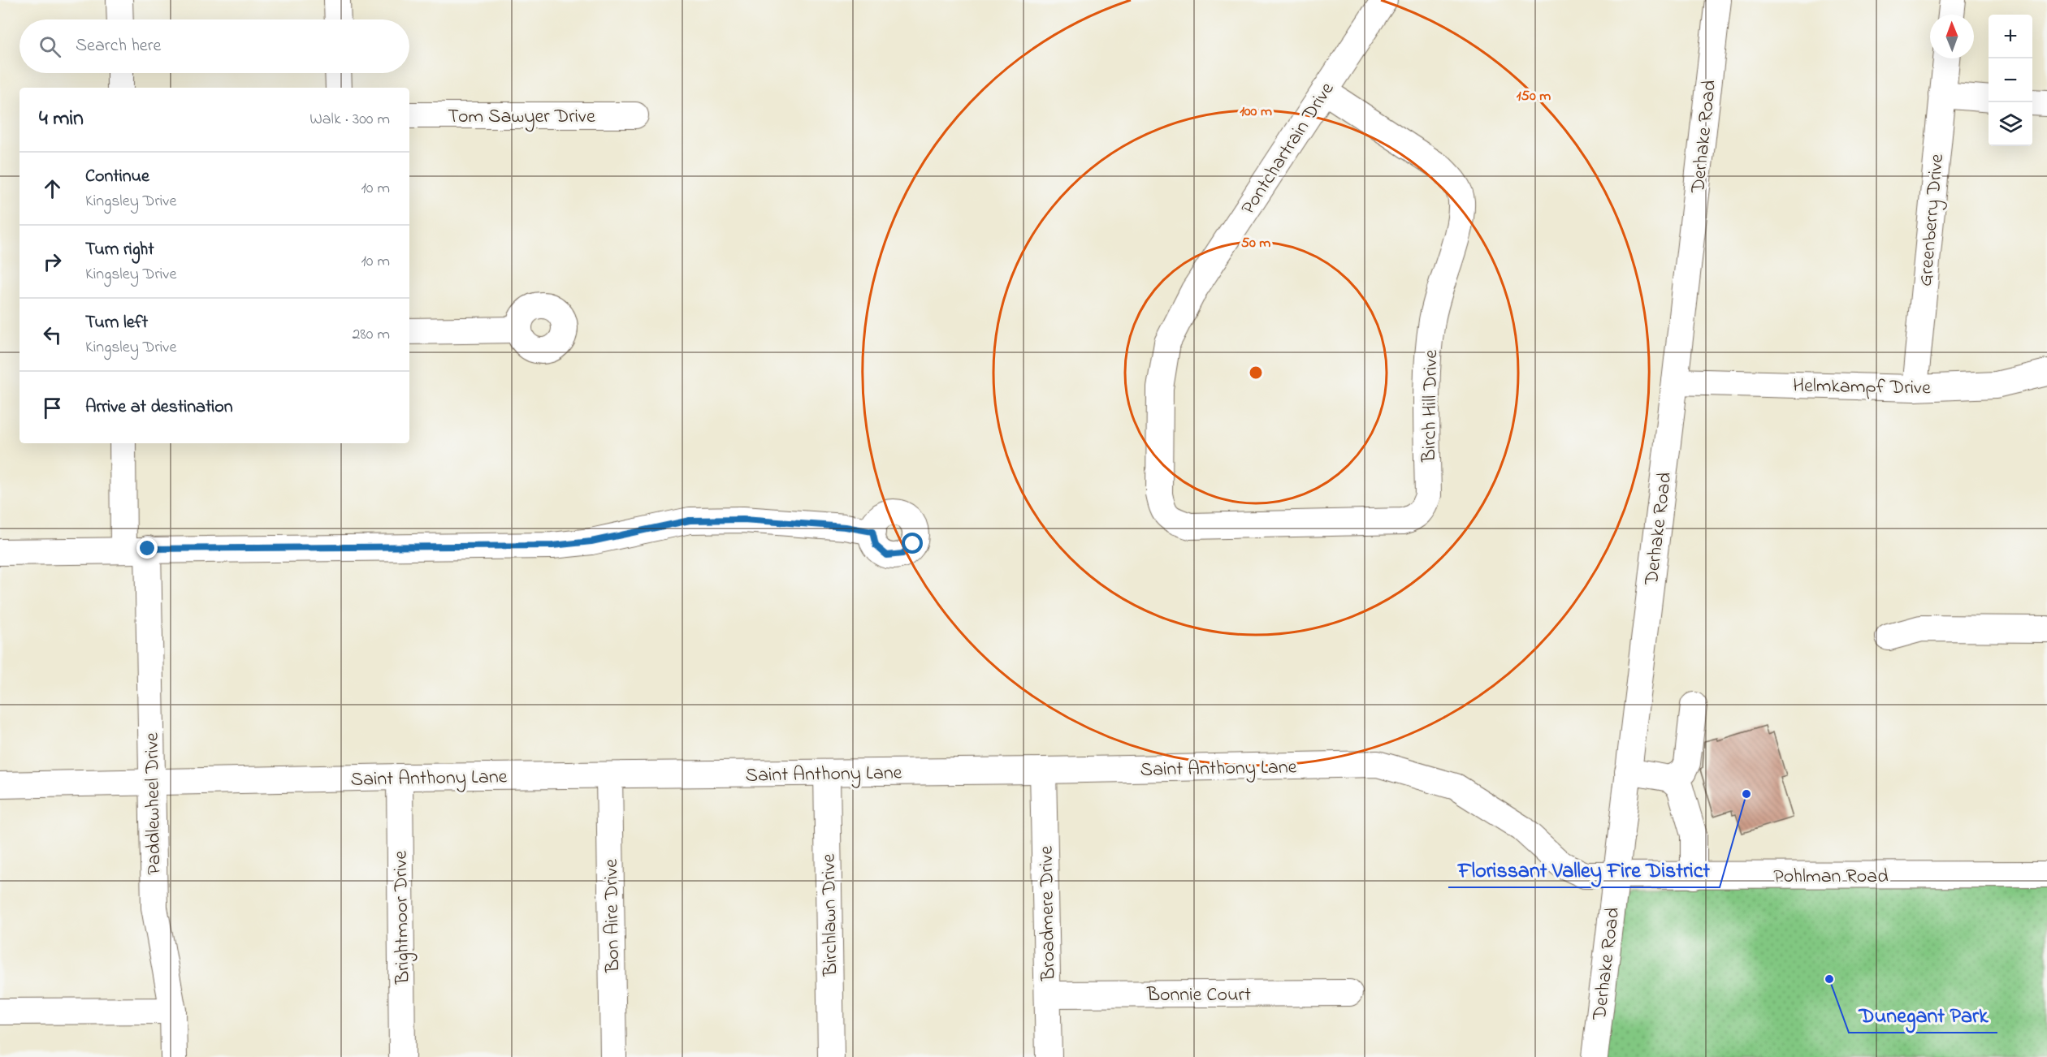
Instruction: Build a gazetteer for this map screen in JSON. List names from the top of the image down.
{
  "streets": {
    "street": [
      "Tom Sawyer Drive",
      "Derhake Road",
      "Pontchartrain Drive",
      "Greenberry Drive",
      "Helmkampf Drive",
      "Birch Hill Drive",
      "Saint Anthony Lane",
      "Paddlewheel Drive",
      "Pohlman Road",
      "Broadmere Drive",
      "Birchlawn Drive",
      "Bon Aire Drive",
      "Brightmoor Drive",
      "Bonnie Court"
    ]
  },
  "crossings": [
    ["Derhake Road", "Helmkampf Drive"],
    ["Derhake Road", "Saint Anthony Lane"],
    ["Derhake Road", "Pohlman Road"],
    ["Pontchartrain Drive", "Birch Hill Drive"],
    ["Greenberry Drive", "Helmkampf Drive"],
    ["Saint Anthony Lane", "Paddlewheel Drive"],
    ["Saint Anthony Lane", "Pohlman Road"],
    ["Saint Anthony Lane", "Broadmere Drive"],
    ["Saint Anthony Lane", "Birchlawn Drive"],
    ["Saint Anthony Lane", "Bon Aire Drive"],
    ["Saint Anthony Lane", "Brightmoor Drive"],
    ["Broadmere Drive", "Bonnie Court"]
  ],
  "places": ["Florissant Valley Fire District", "Dunegant Park"],
  "north": "top",
  "page": {
    "map_buttons": ["+", "−"],
    "search": "Search here",
    "heading": ["4 min", "Walk · 300 m"],
    "list": [
      ["Continue", "Kingsley Drive", "10 m"],
      ["Turn right", "Kingsley Drive", "10 m"],
      ["Turn left", "Kingsley Drive", "280 m"],
      "Arrive at destination"
    ]
  },
  "rings": ["150 m", "100 m", "50 m"]
}
